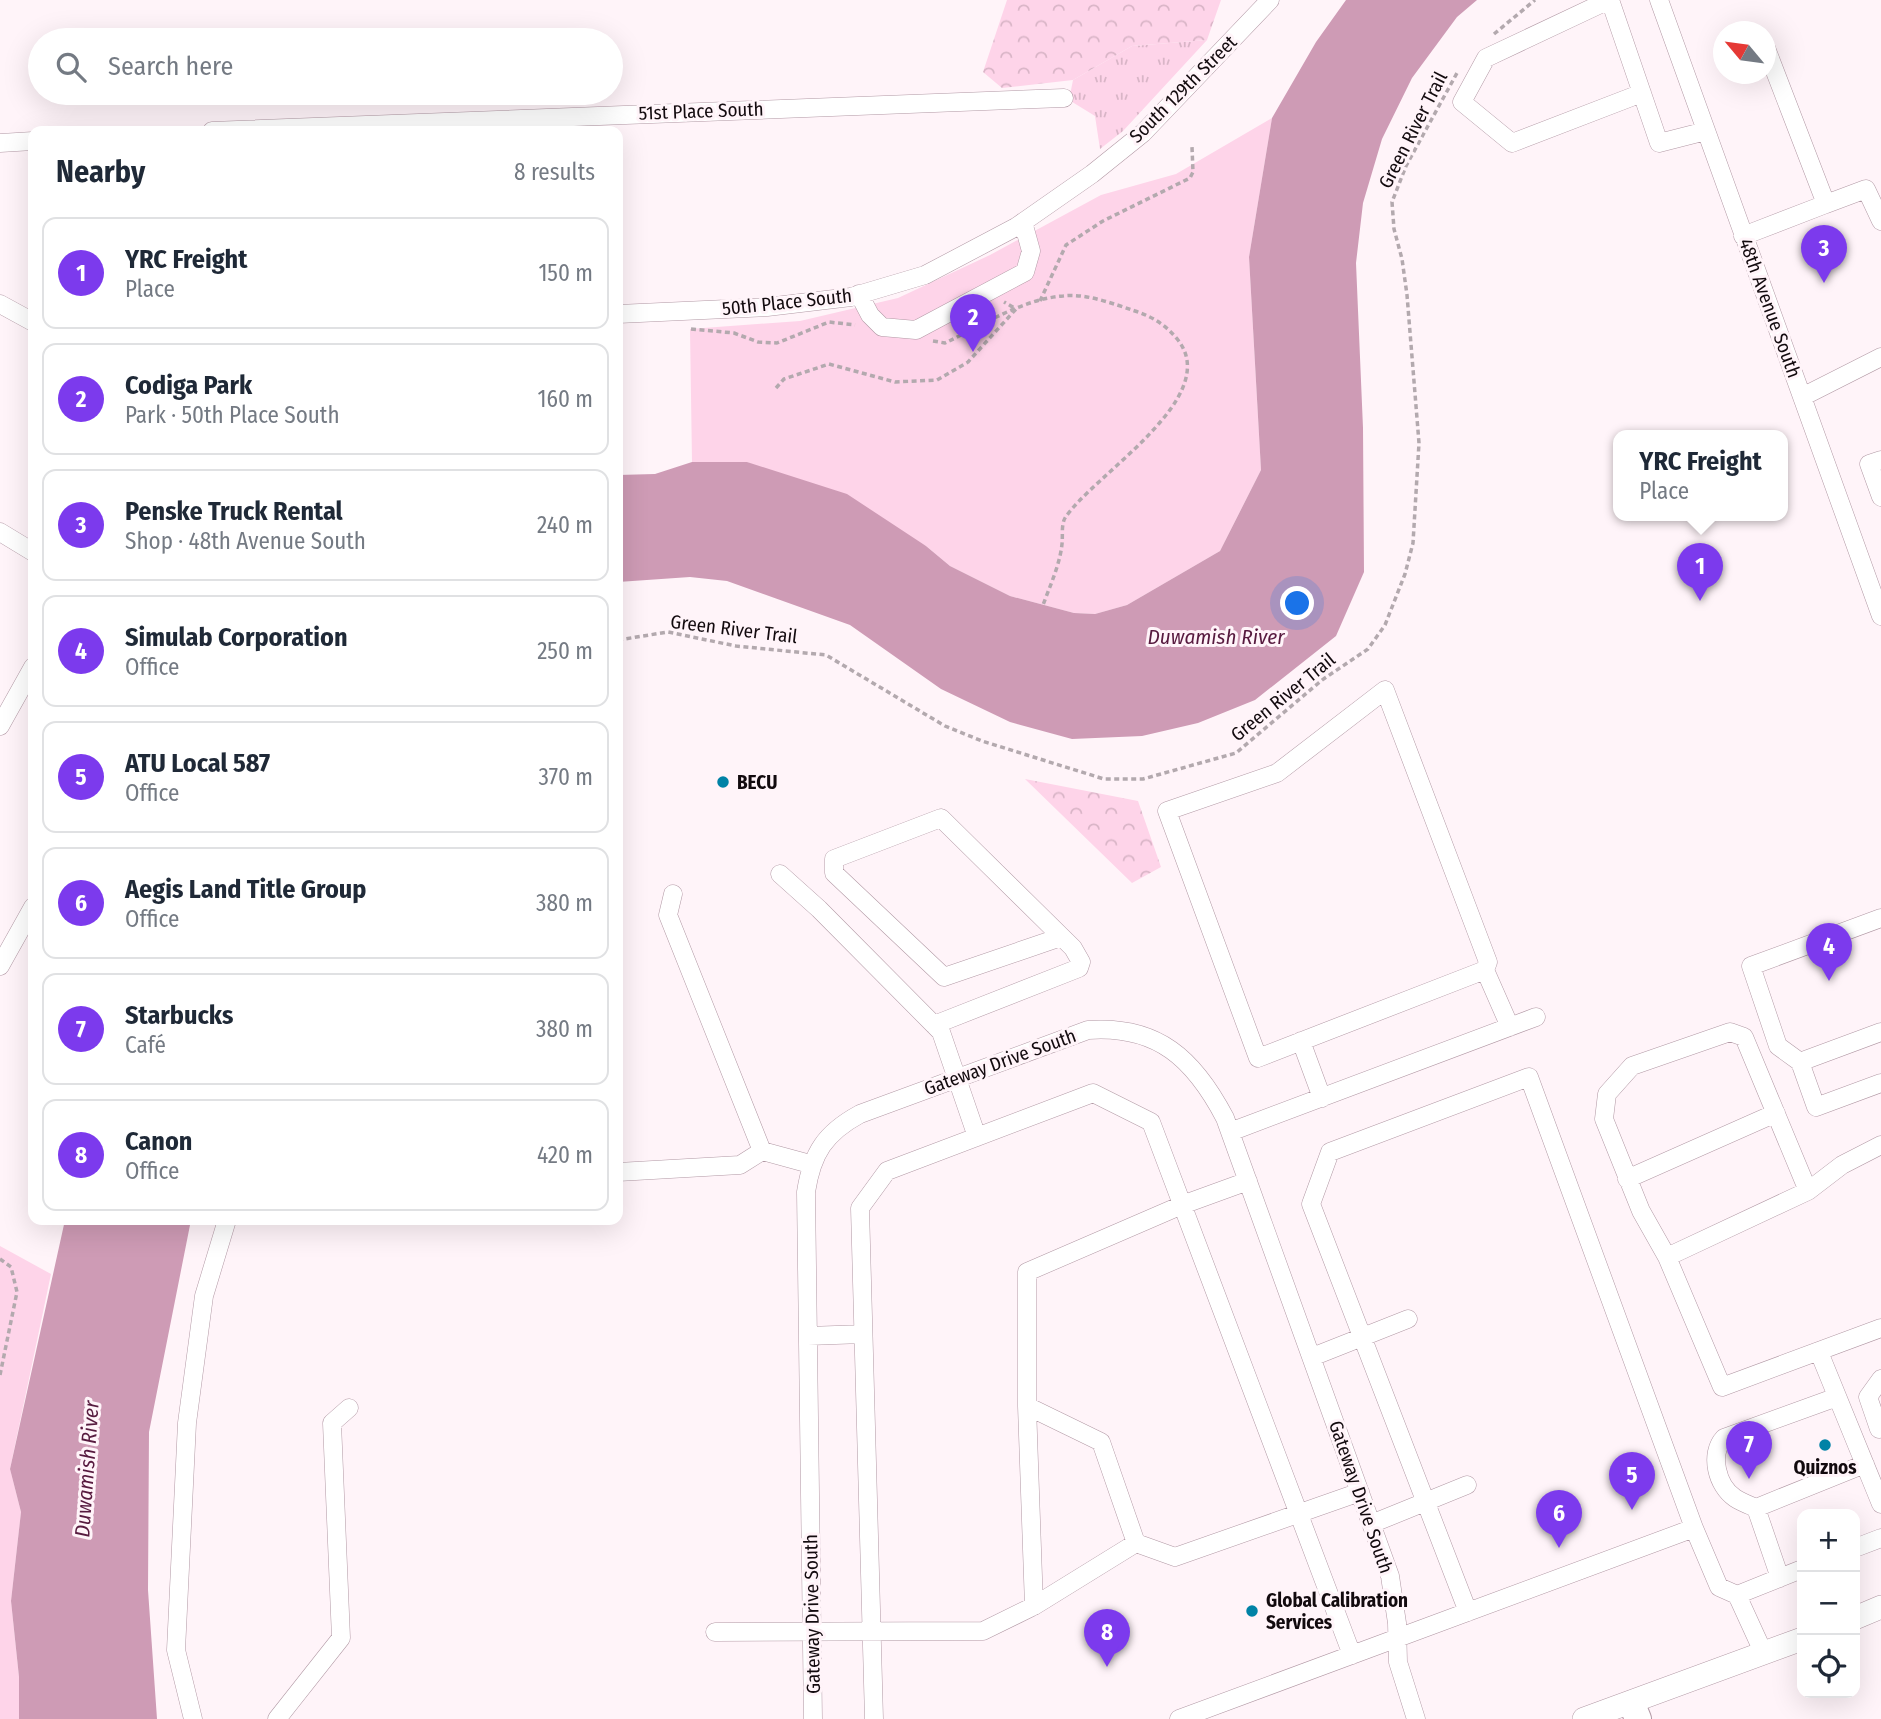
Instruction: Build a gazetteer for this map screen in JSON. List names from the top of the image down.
{
  "streets": {
    "street": [
      "South 129th Street",
      "51st Place South",
      "50th Place South",
      "48th Avenue South",
      "Gateway Drive South"
    ],
    "path": ["Green River Trail"]
  },
  "crossings": [
    ["South 129th Street", "50th Place South"]
  ],
  "water": ["Duwamish River"],
  "places": ["BECU", "Quiznos", "Global Calibration Services"],
  "north": "top left",
  "page": {
    "search": "Search here",
    "heading": ["Nearby", "8 results"],
    "list": [
      {
        "mark": "1",
        "name": "YRC Freight",
        "note": "Place",
        "value": "150 m"
      },
      {
        "mark": "2",
        "name": "Codiga Park",
        "note": "Park · 50th Place South",
        "value": "160 m"
      },
      {
        "mark": "3",
        "name": "Penske Truck Rental",
        "note": "Shop · 48th Avenue South",
        "value": "240 m"
      },
      {
        "mark": "4",
        "name": "Simulab Corporation",
        "note": "Office",
        "value": "250 m"
      },
      {
        "mark": "5",
        "name": "ATU Local 587",
        "note": "Office",
        "value": "370 m"
      },
      {
        "mark": "6",
        "name": "Aegis Land Title Group",
        "note": "Office",
        "value": "380 m"
      },
      {
        "mark": "7",
        "name": "Starbucks",
        "note": "Café",
        "value": "380 m"
      },
      {
        "mark": "8",
        "name": "Canon",
        "note": "Office",
        "value": "420 m"
      }
    ],
    "pins": [
      "3",
      "2",
      "1",
      "4",
      "7",
      "5",
      "6",
      "8"
    ],
    "popup": ["YRC Freight", "Place"],
    "map_buttons": ["+", "−"]
  }
}
